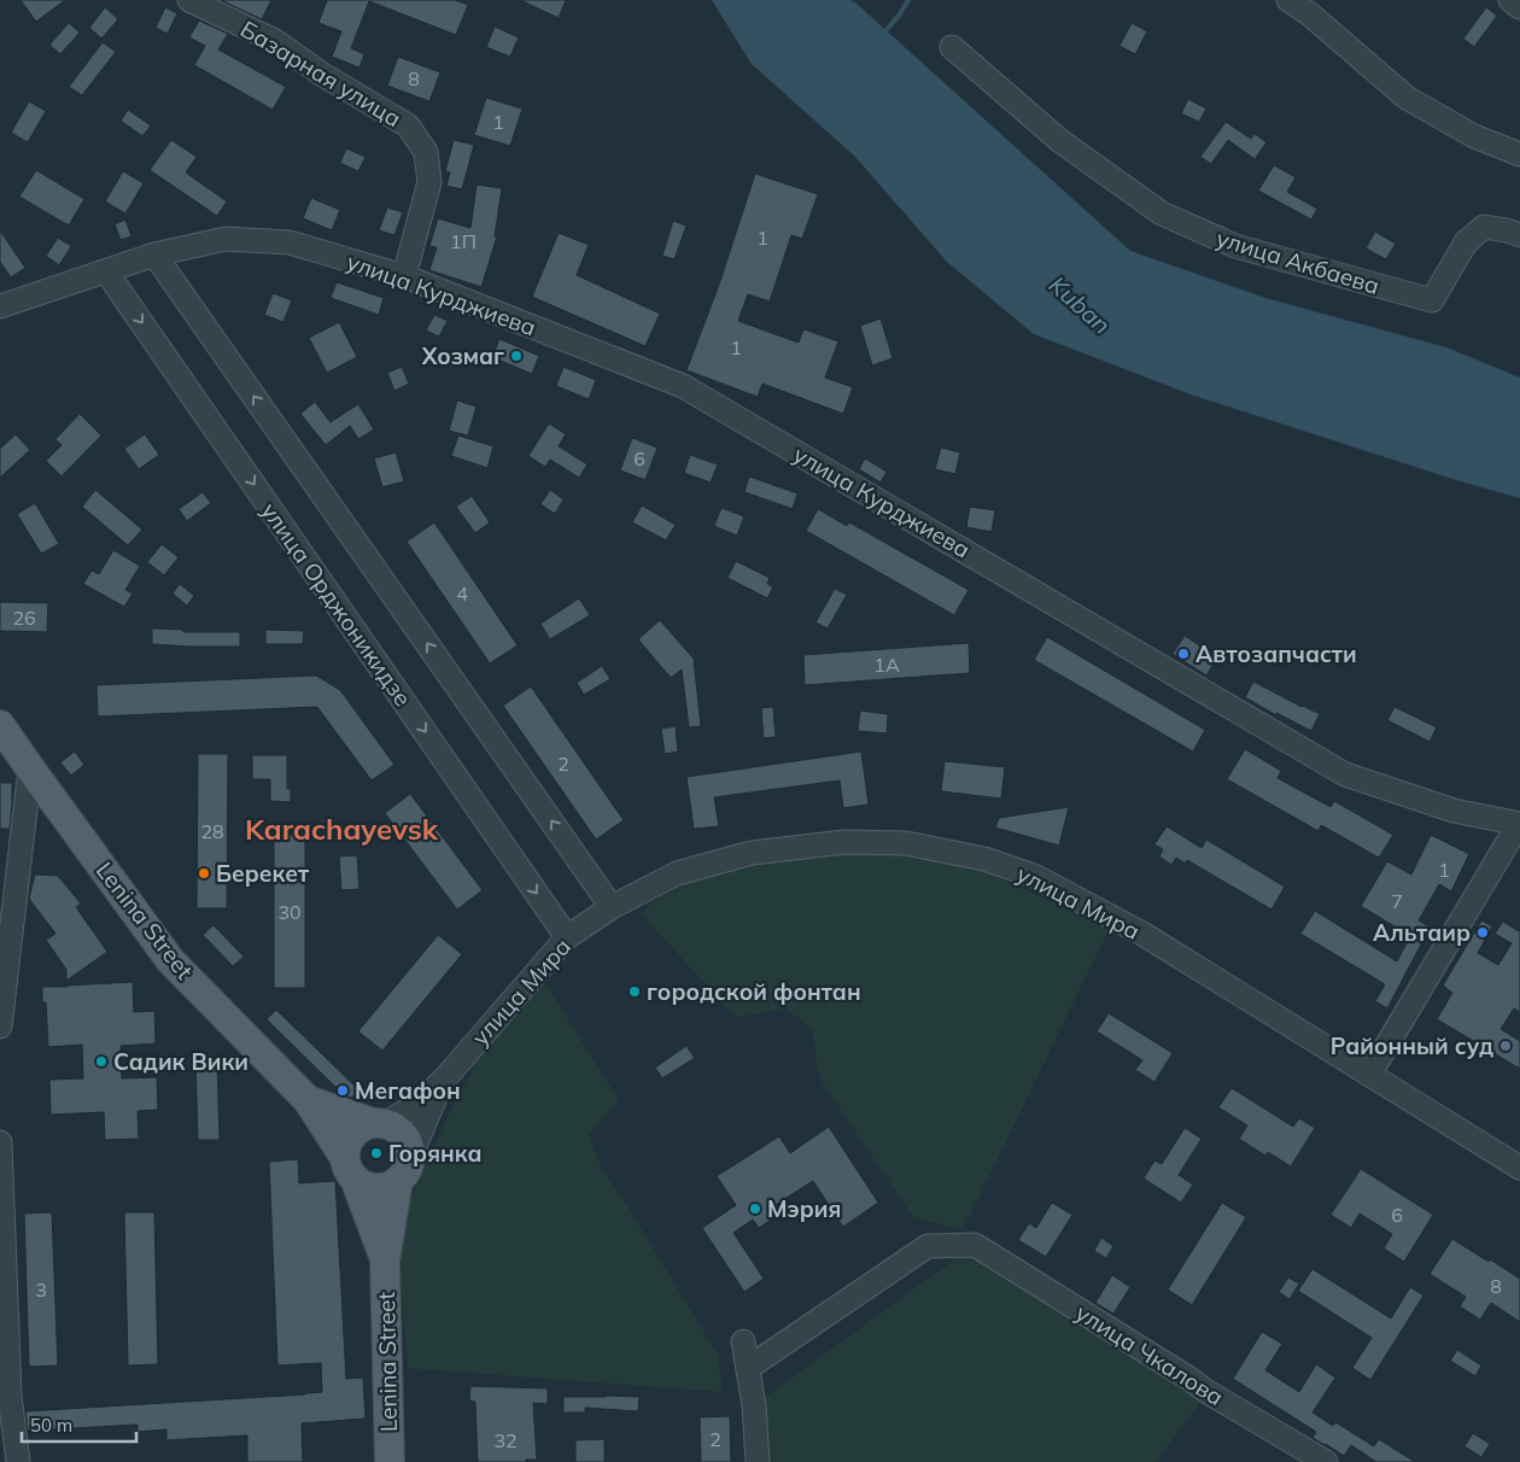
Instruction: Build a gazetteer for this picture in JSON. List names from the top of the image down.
{
  "streets": {
    "main road": ["Lenina Street"],
    "street": [
      "Базарная улица",
      "улица Акбаева",
      "улица Курджиева",
      "улица Орджоникидзе",
      "улица Мира",
      "улица Чкалова"
    ]
  },
  "crossings": [
    ["Базарная улица", "улица Курджиева"],
    ["улица Орджоникидзе", "улица Мира"],
    ["улица Мира", "Lenina Street"]
  ],
  "districts": ["Karachayevsk"],
  "water": ["Kuban"],
  "places": [
    "Хозмаг",
    "Автозапчасти",
    "Берекет",
    "Альтаир",
    "городской фонтан",
    "Районный суд",
    "Садик Вики",
    "Мегафон",
    "Горянка",
    "Мэрия"
  ],
  "house_numbers": [
    "8",
    "1",
    "1",
    "1П",
    "1",
    "6",
    "4",
    "26",
    "1А",
    "2",
    "28",
    "1",
    "7",
    "30",
    "6",
    "8",
    "3",
    "2",
    "32"
  ],
  "scale_bar": "50 m"
}
